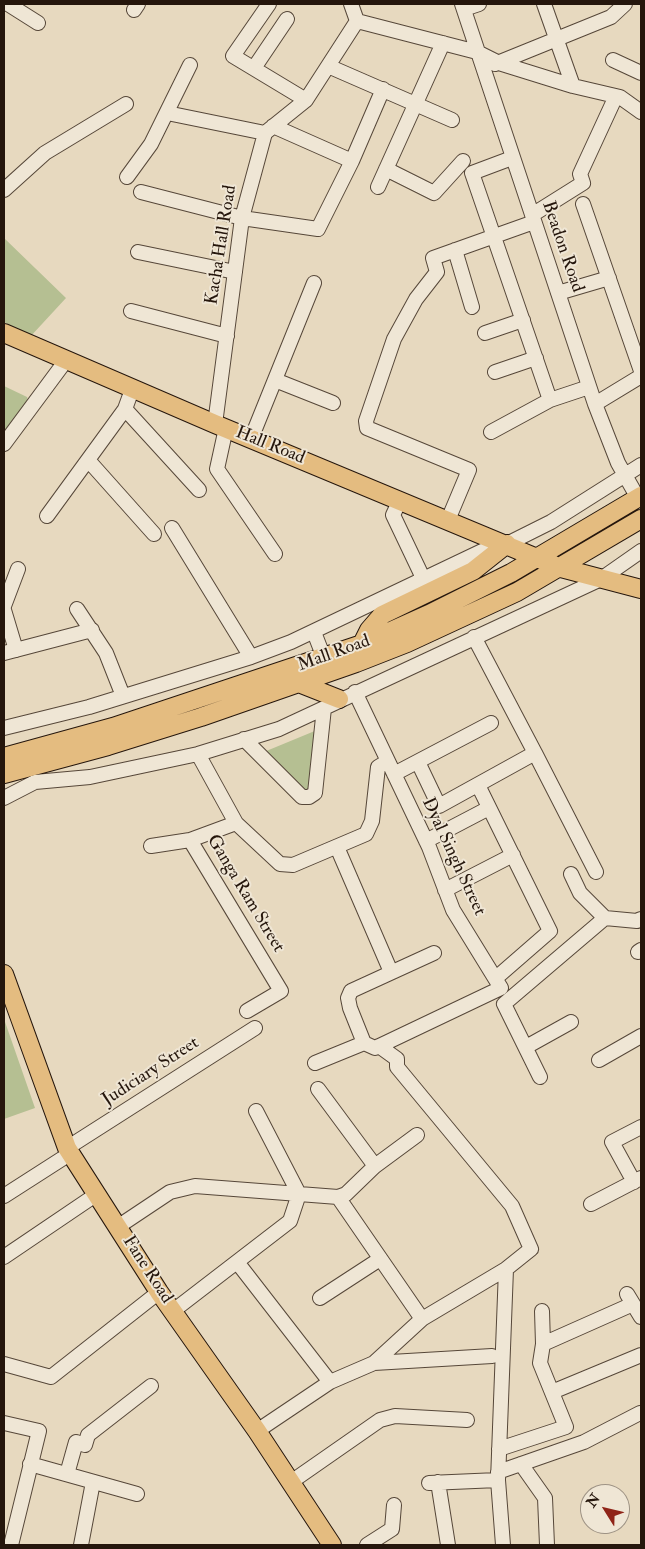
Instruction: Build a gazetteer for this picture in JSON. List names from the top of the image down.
{
  "streets": {
    "main road": ["Hall Road", "Mall Road", "Fane Road"],
    "street": [
      "Kacha Hall Road",
      "Beadon Road",
      "Dyal Singh Street",
      "Ganga Ram Street",
      "Judiciary Street"
    ]
  },
  "crossings": [
    ["Kacha Hall Road", "Hall Road"],
    ["Beadon Road", "Mall Road"],
    ["Hall Road", "Mall Road"],
    ["Judiciary Street", "Fane Road"]
  ],
  "north": "top left"
}
